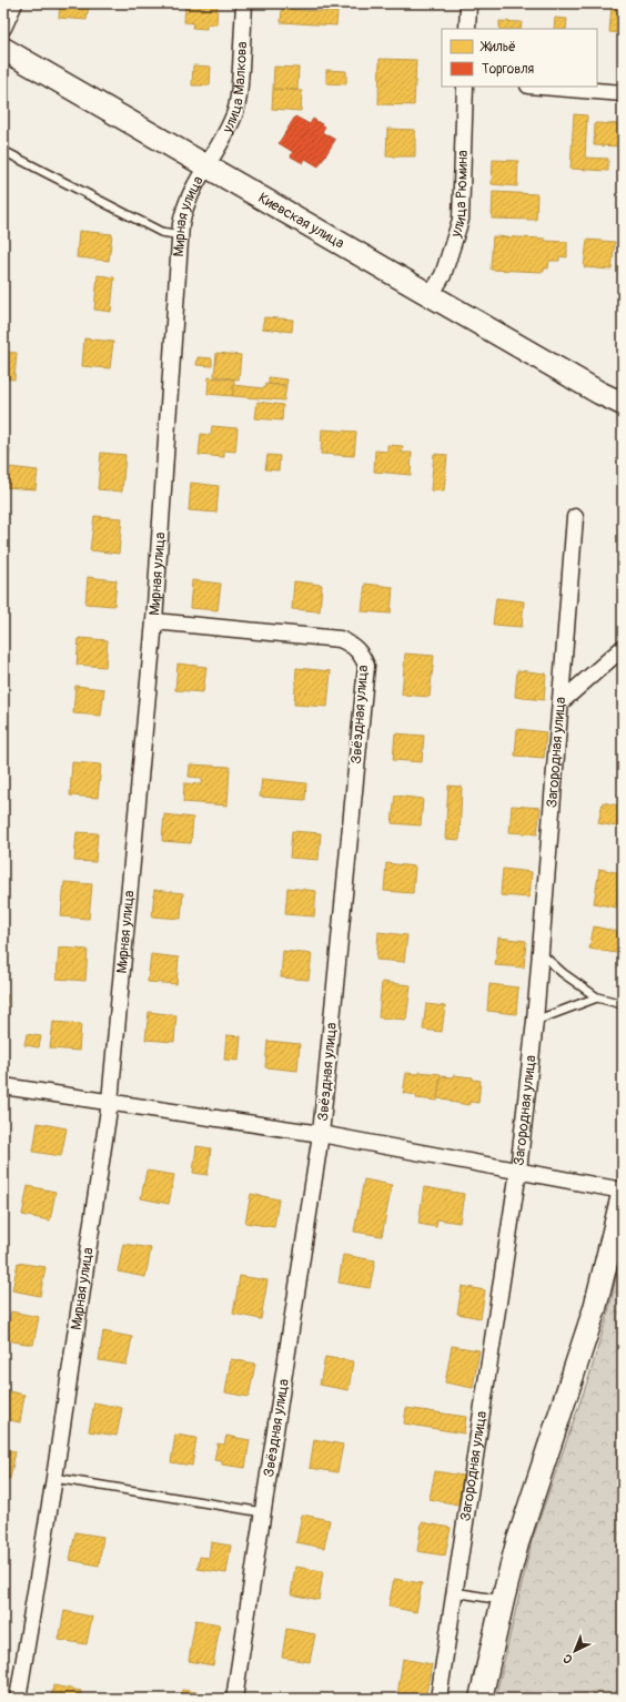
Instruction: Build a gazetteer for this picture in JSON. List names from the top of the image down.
{
  "streets": {
    "main road": ["Киевская улица"],
    "street": [
      "улица Малкова",
      "улица Рюмина",
      "Мирная улица",
      "Звёздная улица",
      "Загородная улица"
    ]
  },
  "crossings": [
    ["улица Малкова", "Мирная улица"],
    ["улица Малкова", "Киевская улица"],
    ["улица Рюмина", "Киевская улица"],
    ["Мирная улица", "Киевская улица"],
    ["Мирная улица", "Звёздная улица"]
  ],
  "legend": ["Жильё", "Торговля"],
  "north": "bottom left"
}
